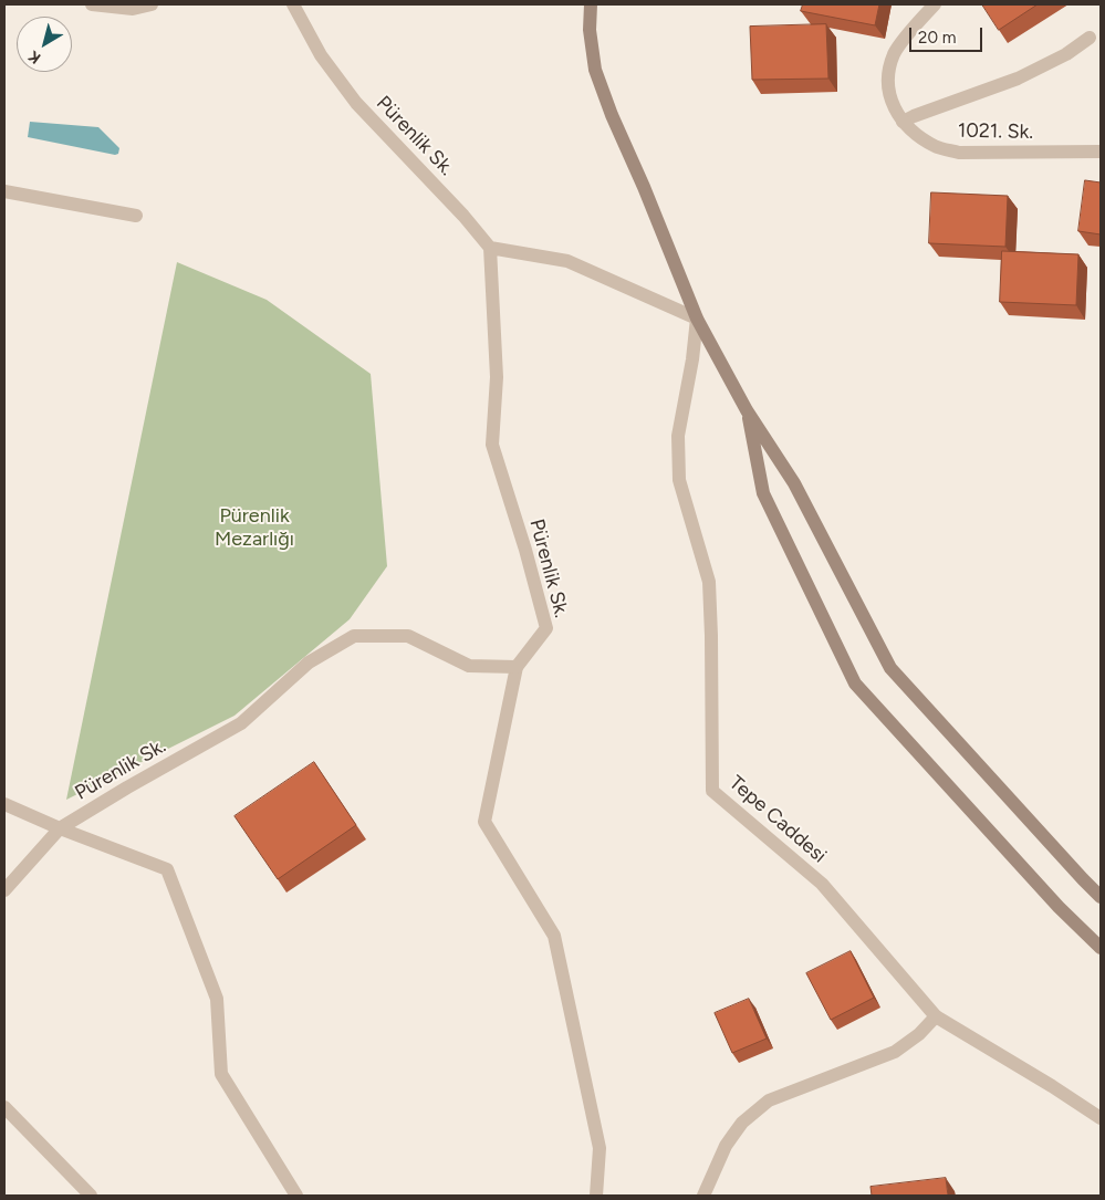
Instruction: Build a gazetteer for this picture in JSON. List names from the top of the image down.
{
  "streets": {
    "street": ["1021. Sk.", "Pürenlik Sk.", "Tepe Caddesi"]
  },
  "parks": ["Pürenlik Mezarlığı"],
  "scale_bar": "20 m",
  "north": "bottom left"
}
